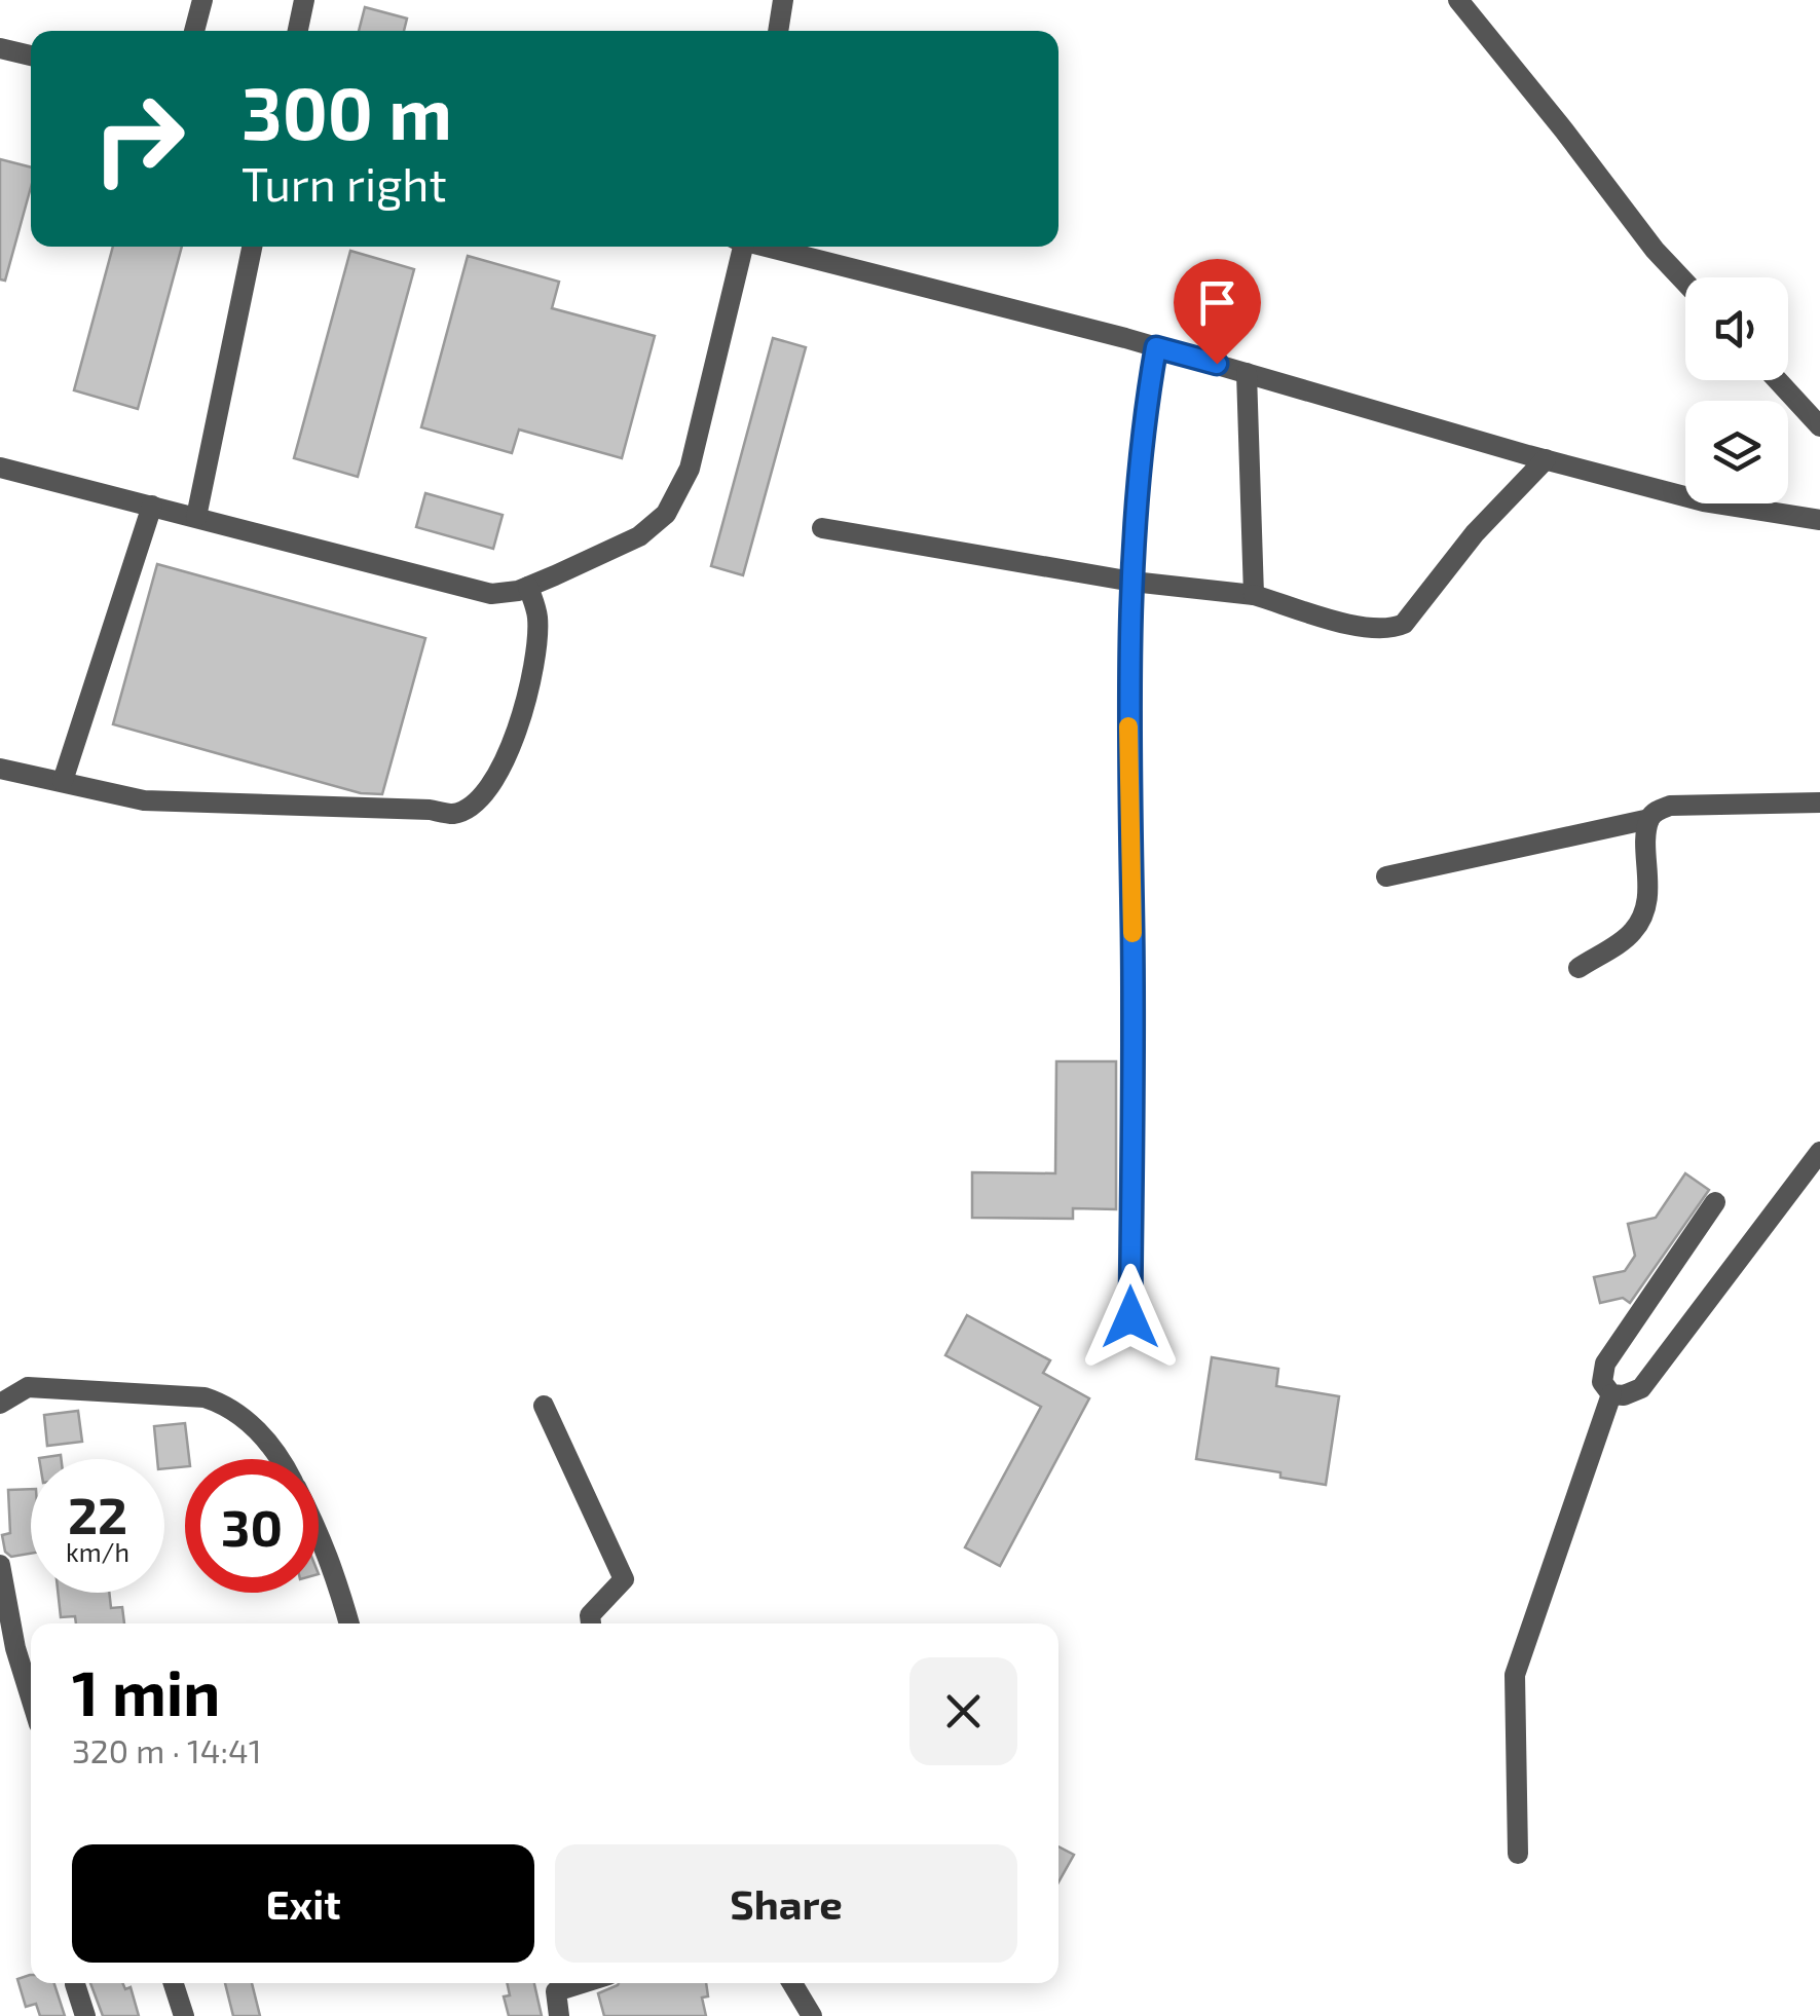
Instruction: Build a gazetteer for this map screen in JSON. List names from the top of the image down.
{
  "page": {
    "turn": ["300 m", "Turn right"],
    "speed": "22 km/h",
    "limit": "30",
    "heading": ["1 min", "320 m · 14:41"],
    "buttons": ["Exit", "Share"]
  }
}
